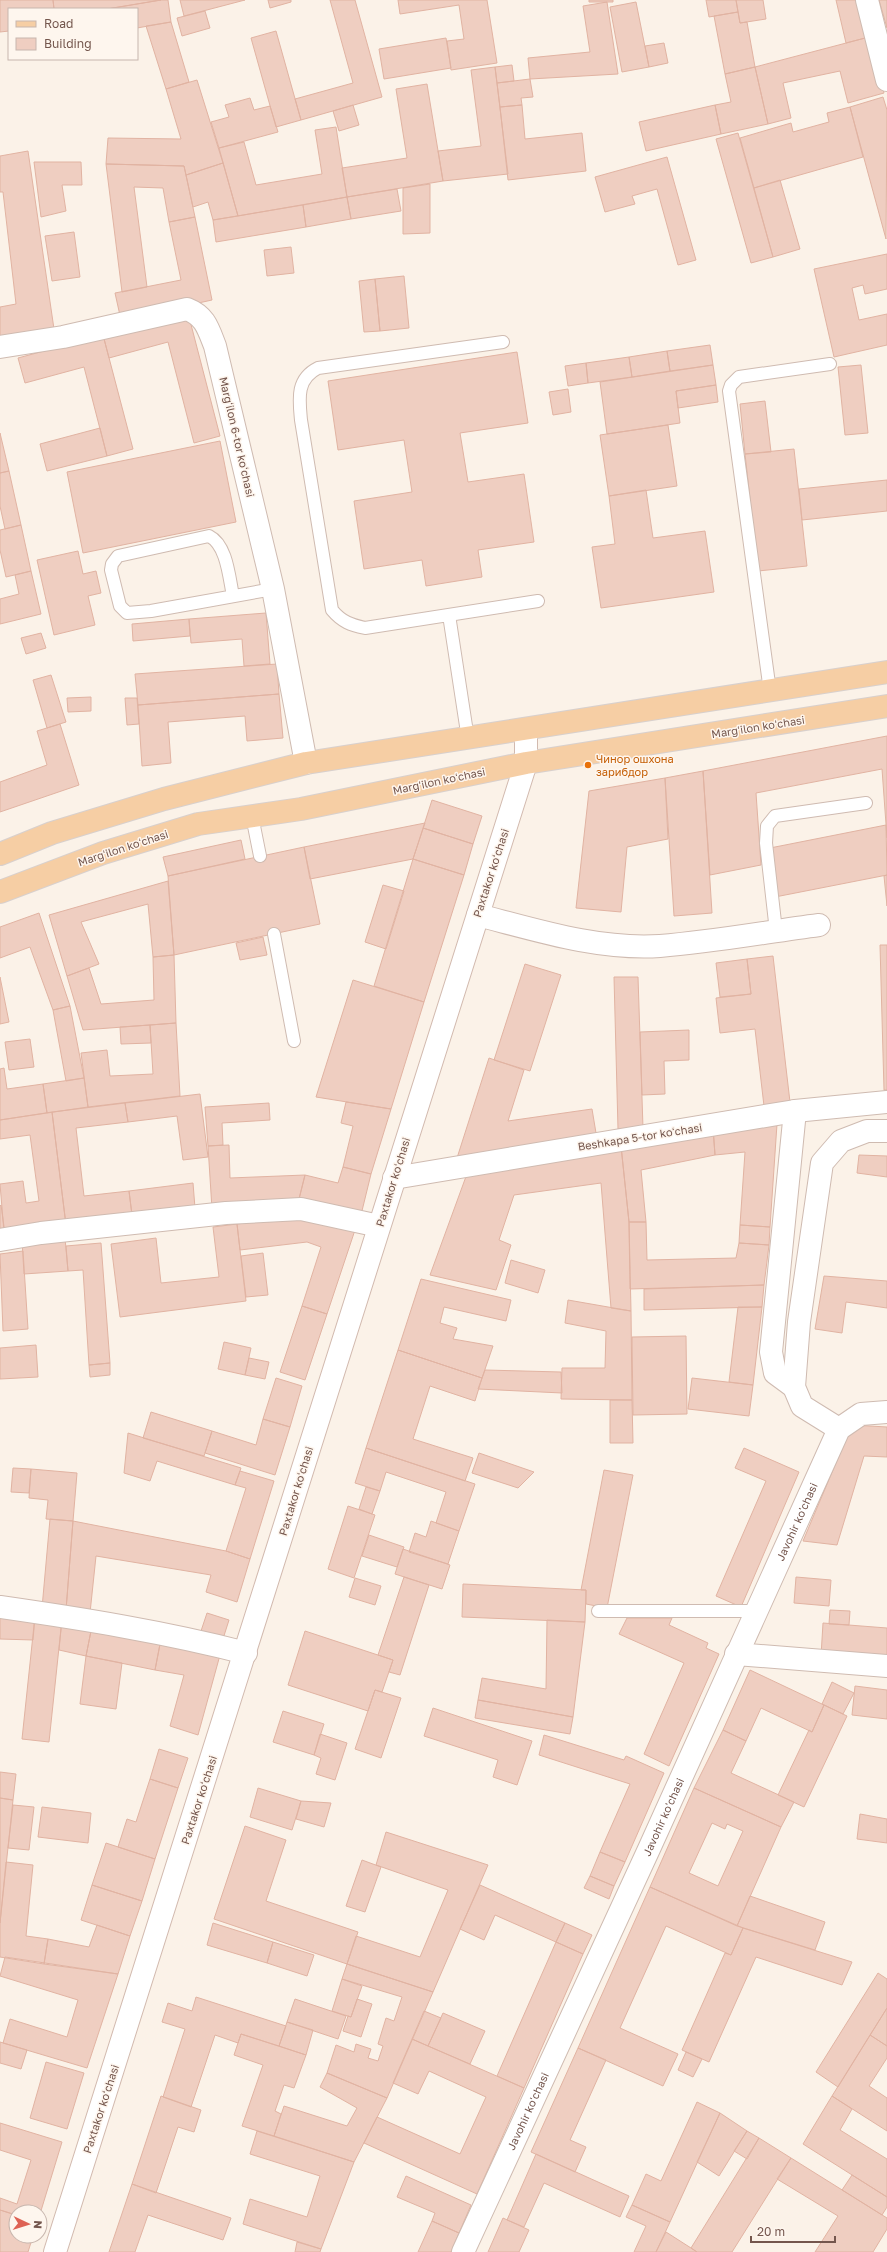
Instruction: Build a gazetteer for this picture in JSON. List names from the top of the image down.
{
  "streets": {
    "main road": ["Margʻilon koʻchasi"],
    "street": [
      "Margʻilon 6-tor koʻchasi",
      "Paxtakor koʻchasi",
      "Beshkapa 5-tor koʻchasi",
      "Javohir ko'chasi"
    ]
  },
  "crossings": [
    ["Margʻilon koʻchasi", "Paxtakor koʻchasi"],
    ["Paxtakor koʻchasi", "Beshkapa 5-tor koʻchasi"]
  ],
  "places": ["Чинор ошхона зарибдор"],
  "legend": ["Road", "Building"],
  "scale_bar": "20 m",
  "north": "right"
}
